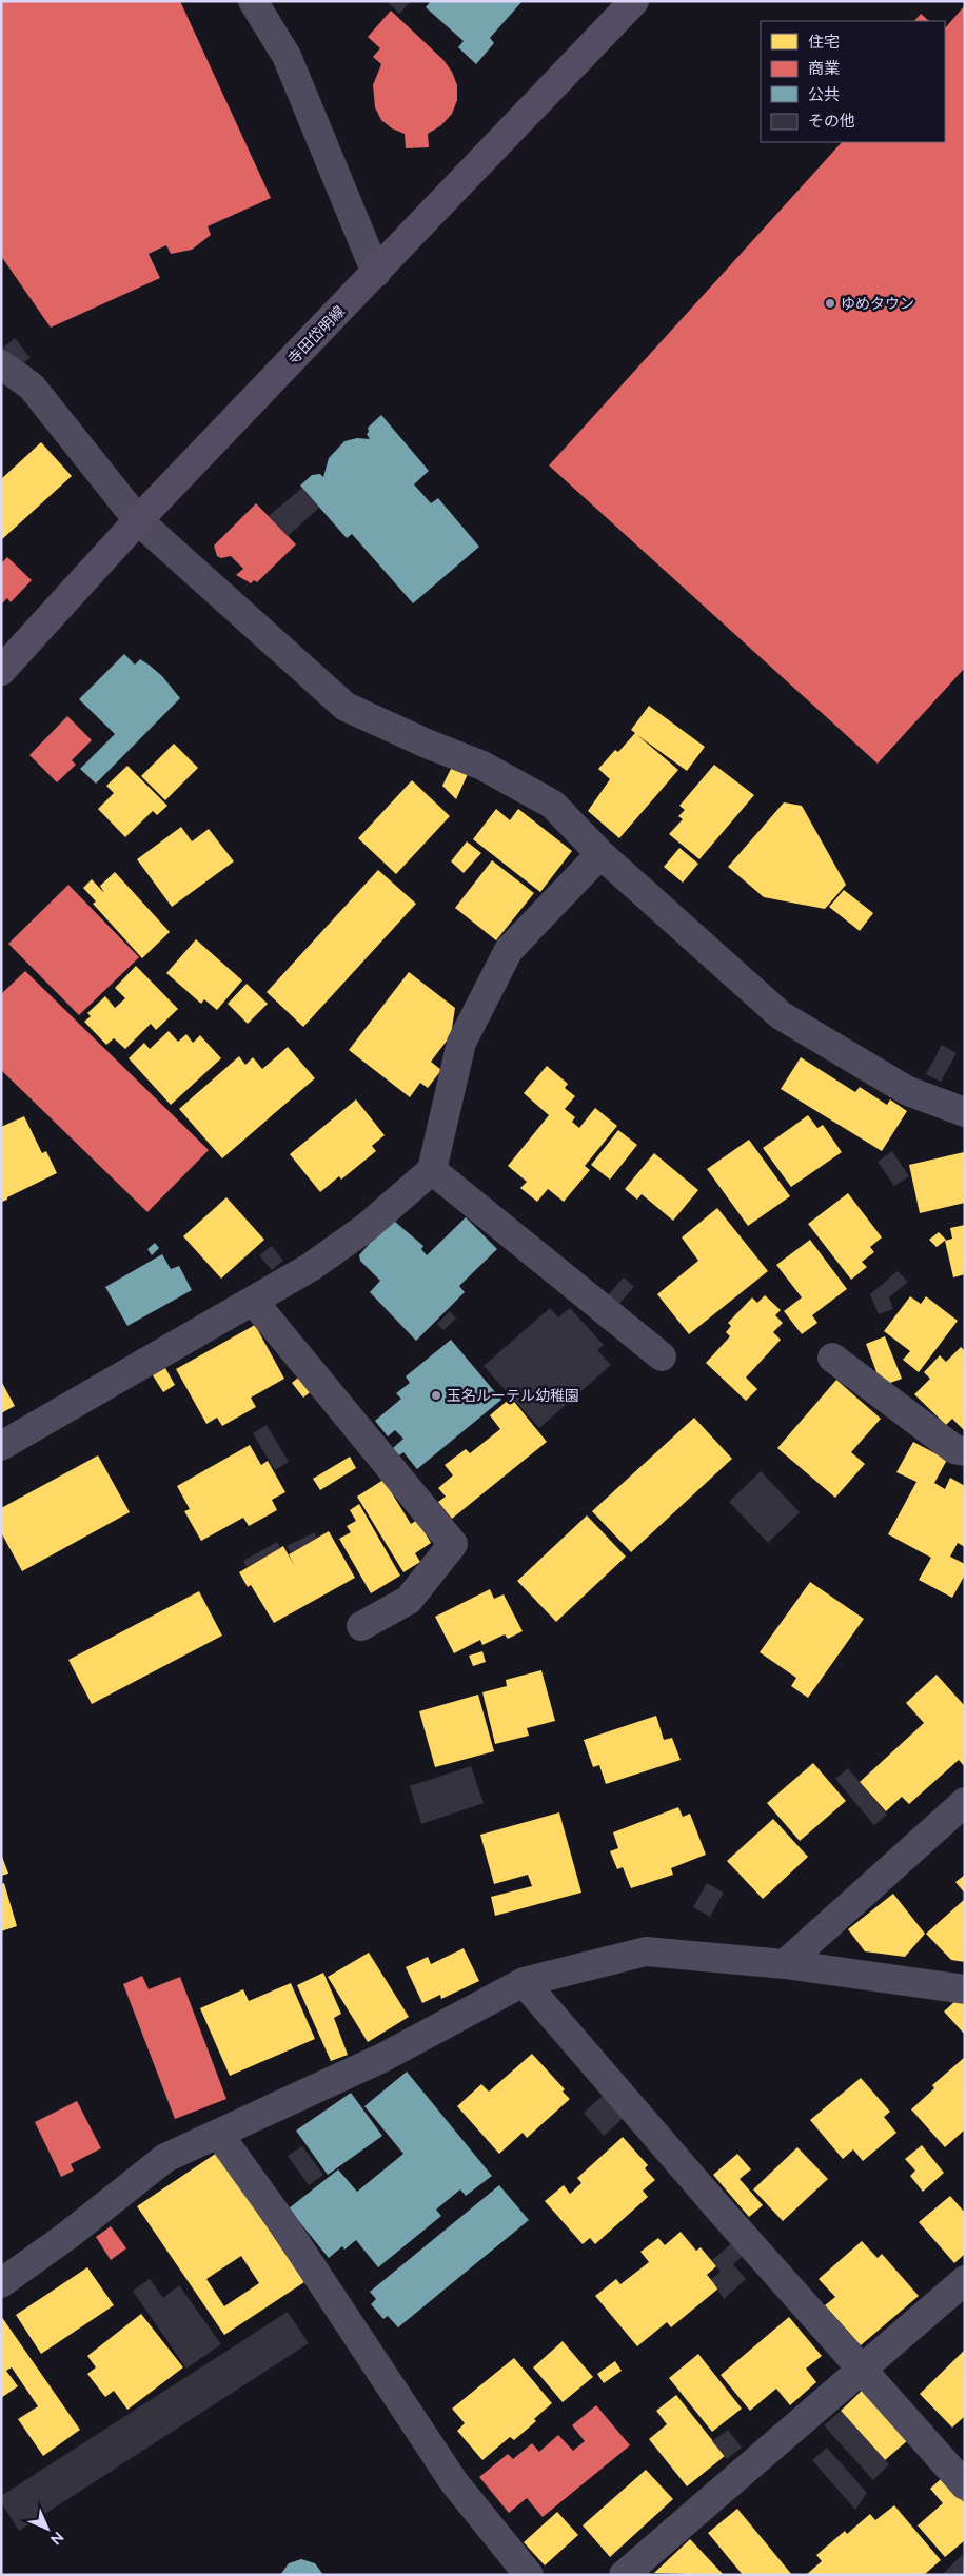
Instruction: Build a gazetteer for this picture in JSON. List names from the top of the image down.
{
  "streets": {
    "main road": ["寺田岱明線"]
  },
  "places": ["ゆめタウン", "玉名ルーテル幼稚園"],
  "legend": [
    "住宅",
    "商業",
    "公共",
    "その他"
  ],
  "north": "bottom right"
}
